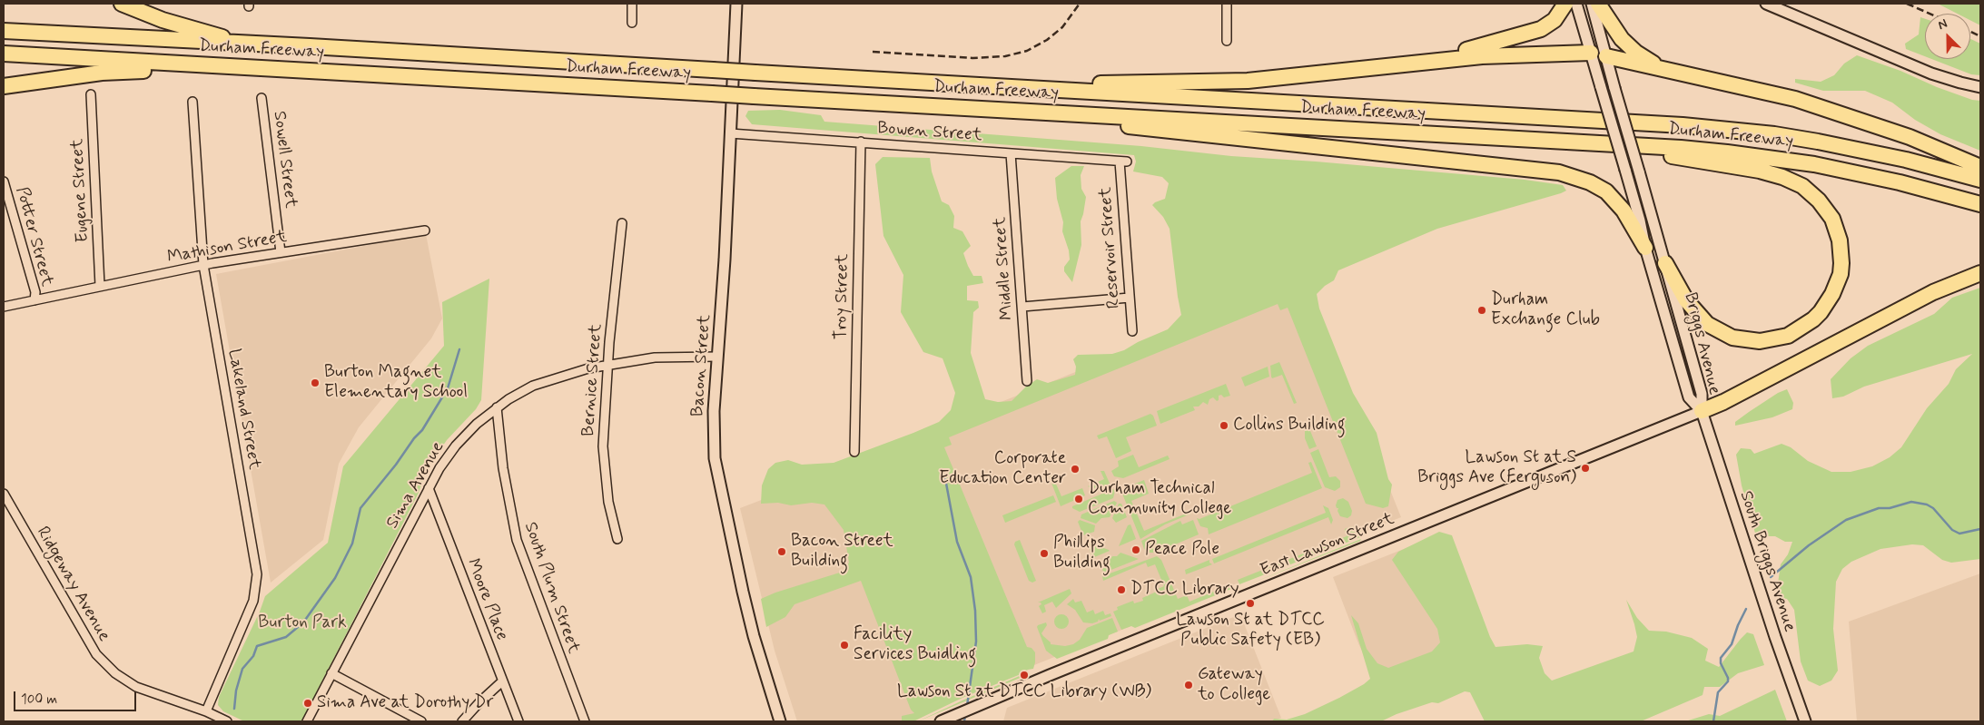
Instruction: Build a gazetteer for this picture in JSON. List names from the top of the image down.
{
  "streets": {
    "highway": ["Durham Freeway"],
    "street": [
      "Bowen Street",
      "Sowell Street",
      "Eugene Street",
      "Potter Street",
      "Mathison Street",
      "Reservoir Street",
      "Middle Street",
      "Troy Street",
      "Briggs Avenue",
      "Bacon Street",
      "Bernice Street",
      "Lakeland Street",
      "Sima Avenue",
      "East Lawson Street",
      "South Briggs Avenue",
      "Ridgeway Avenue",
      "South Plum Street",
      "Moore Place"
    ]
  },
  "crossings": [
    ["Bowen Street", "Reservoir Street"],
    ["Bowen Street", "Middle Street"],
    ["Bowen Street", "Troy Street"],
    ["Bowen Street", "Bacon Street"],
    ["Sowell Street", "Mathison Street"],
    ["Eugene Street", "Mathison Street"],
    ["Potter Street", "Mathison Street"],
    ["Mathison Street", "Lakeland Street"],
    ["Briggs Avenue", "East Lawson Street"],
    ["Briggs Avenue", "South Briggs Avenue"],
    ["Bacon Street", "Sima Avenue"],
    ["Bernice Street", "Sima Avenue"],
    ["Lakeland Street", "Ridgeway Avenue"],
    ["Sima Avenue", "South Plum Street"],
    ["Sima Avenue", "Moore Place"],
    ["East Lawson Street", "South Briggs Avenue"]
  ],
  "parks": ["Burton Park"],
  "places": [
    "Durham Exchange Club",
    "Burton Magnet Elementary School",
    "Collins Building",
    "Lawson St at S Briggs Ave (Ferguson)",
    "Corporate Education Center",
    "Durham Technical Community College",
    "Peace Pole",
    "Bacon Street Building",
    "Phillips Building",
    "DTCC Library",
    "Lawson St at DTCC Public Safety (EB)",
    "Facility Services Buidling",
    "Lawson St at DTCC Library (WB)",
    "Gateway to College",
    "Sima Ave at Dorothy Dr"
  ],
  "scale_bar": "100 m",
  "north": "top left"
}
